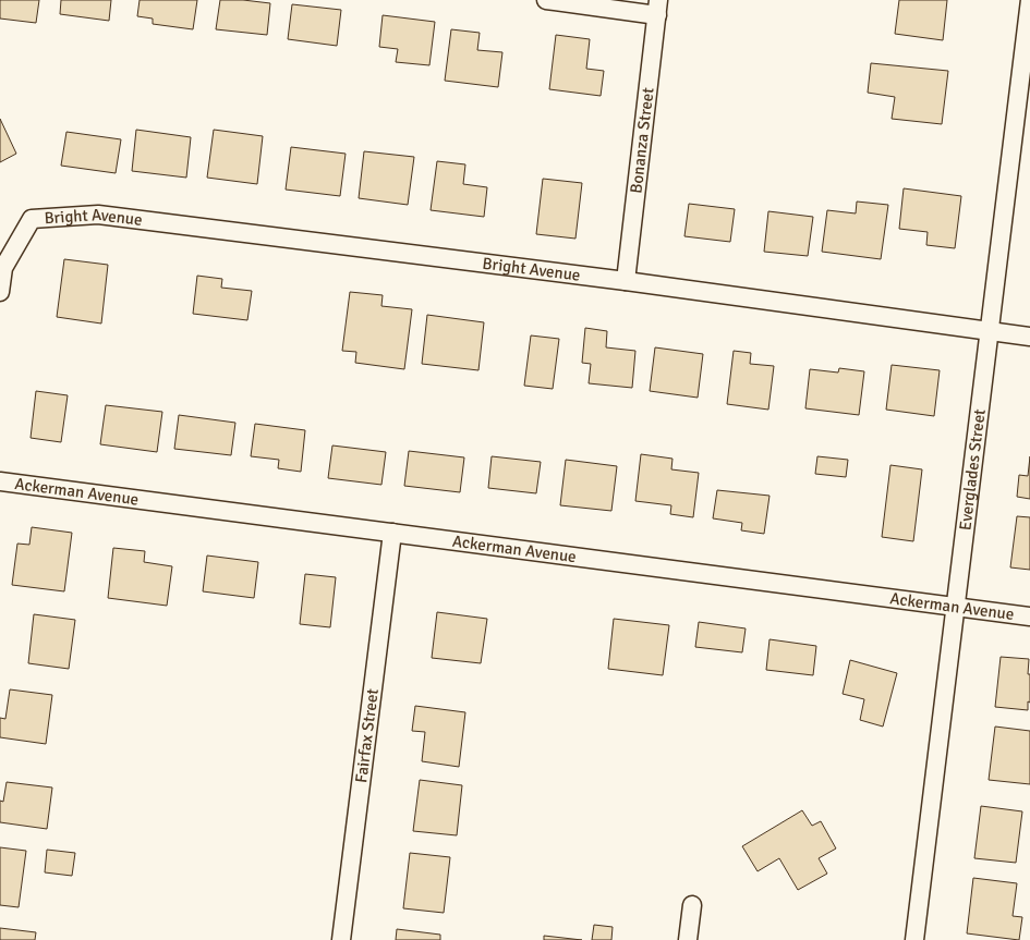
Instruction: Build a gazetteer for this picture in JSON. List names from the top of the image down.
{
  "streets": {
    "street": [
      "Bonanza Street",
      "Bright Avenue",
      "Everglades Street",
      "Ackerman Avenue",
      "Fairfax Street"
    ]
  },
  "crossings": [
    ["Bonanza Street", "Bright Avenue"],
    ["Bright Avenue", "Everglades Street"],
    ["Everglades Street", "Ackerman Avenue"],
    ["Ackerman Avenue", "Fairfax Street"]
  ]
}
